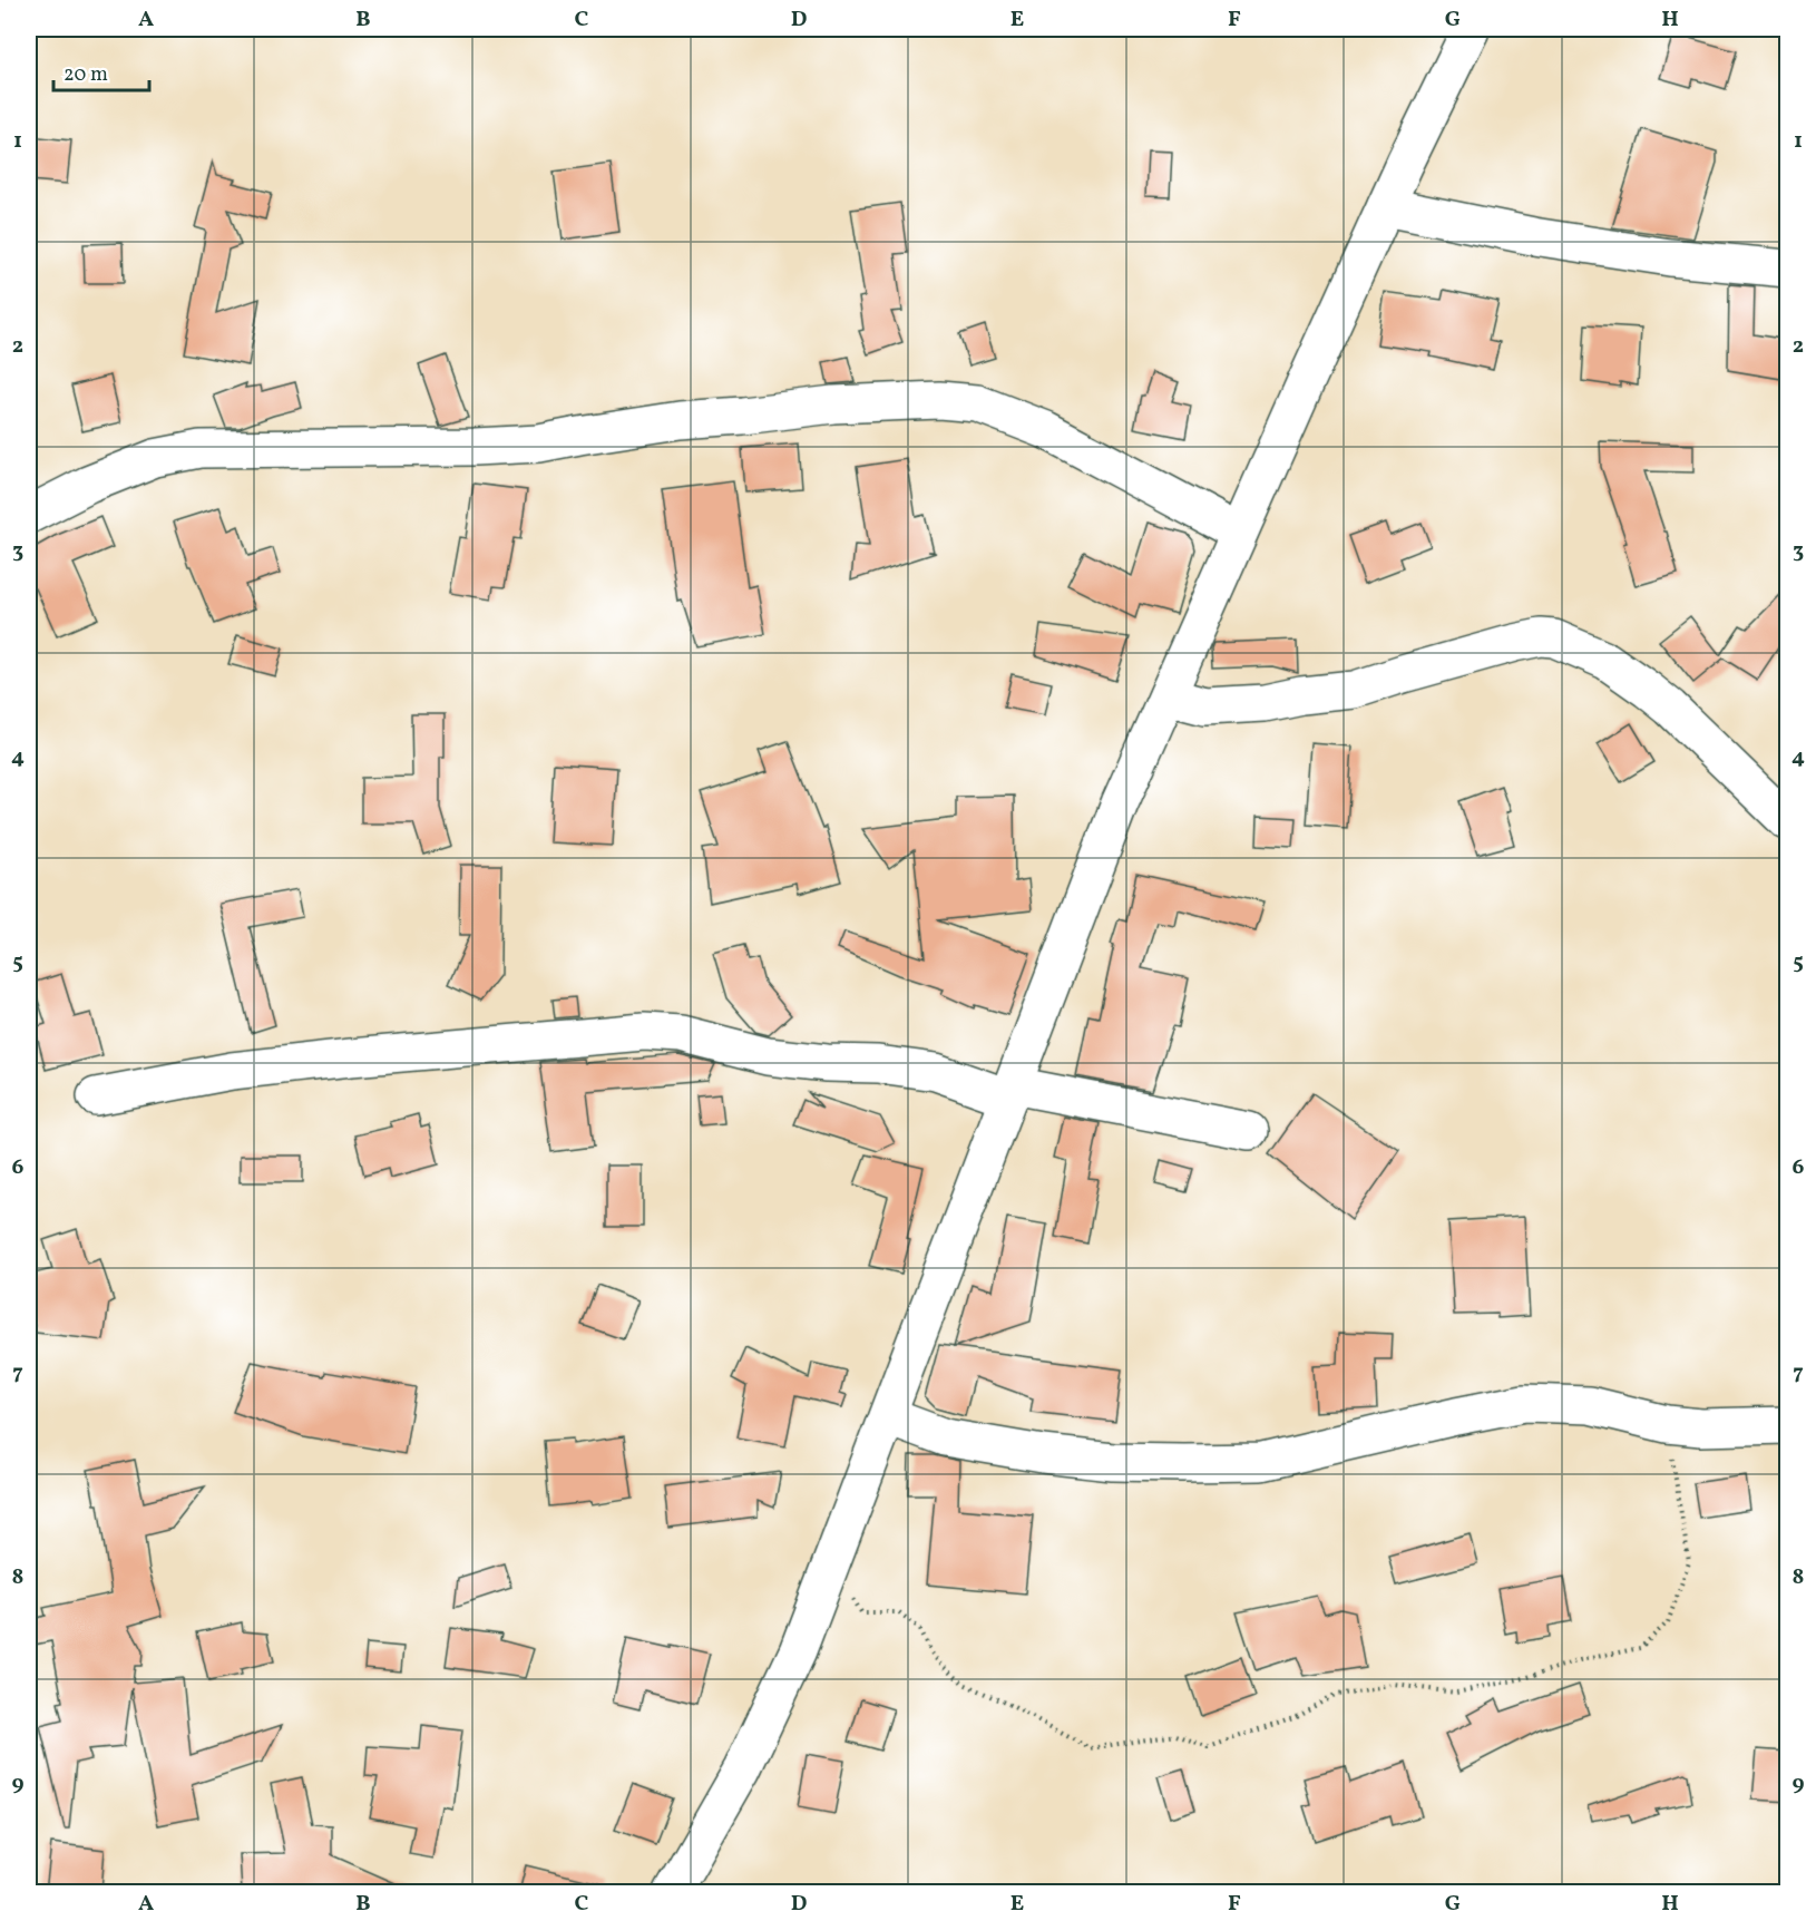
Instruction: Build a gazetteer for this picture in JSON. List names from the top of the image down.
{
  "scale_bar": "20 m",
  "grid": {
    "columns": [
      "A",
      "B",
      "C",
      "D",
      "E",
      "F",
      "G",
      "H"
    ],
    "rows": [
      "1",
      "2",
      "3",
      "4",
      "5",
      "6",
      "7",
      "8",
      "9"
    ]
  }
}
